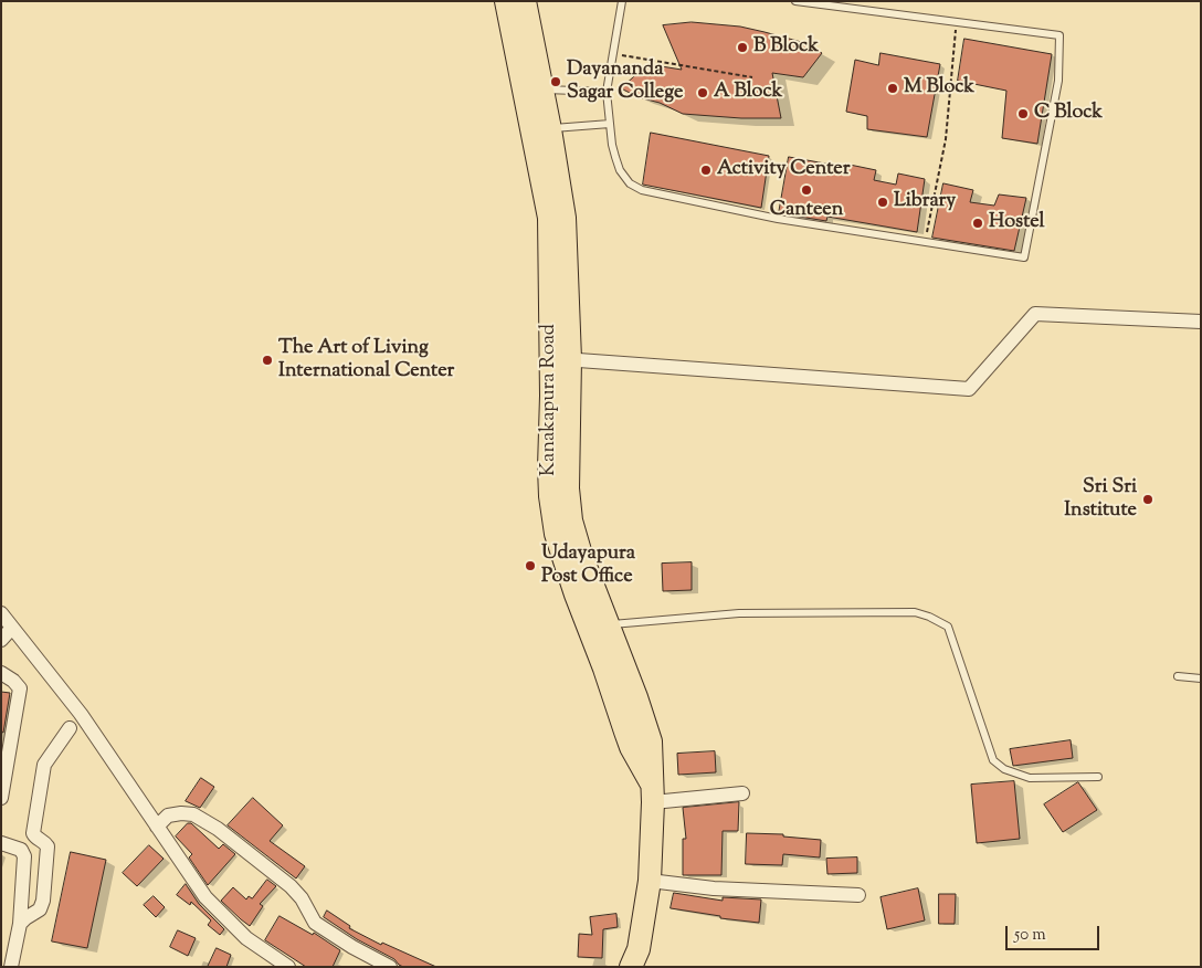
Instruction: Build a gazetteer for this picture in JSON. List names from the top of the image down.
{
  "streets": {
    "highway": ["Kanakapura Road"]
  },
  "places": [
    "B Block",
    "Dayananda Sagar College",
    "M Block",
    "A Block",
    "C Block",
    "Activity Center",
    "Canteen",
    "Library",
    "Hostel",
    "The Art of Living International Center",
    "Sri Sri Institute",
    "Udayapura Post Office"
  ],
  "scale_bar": "50 m"
}
